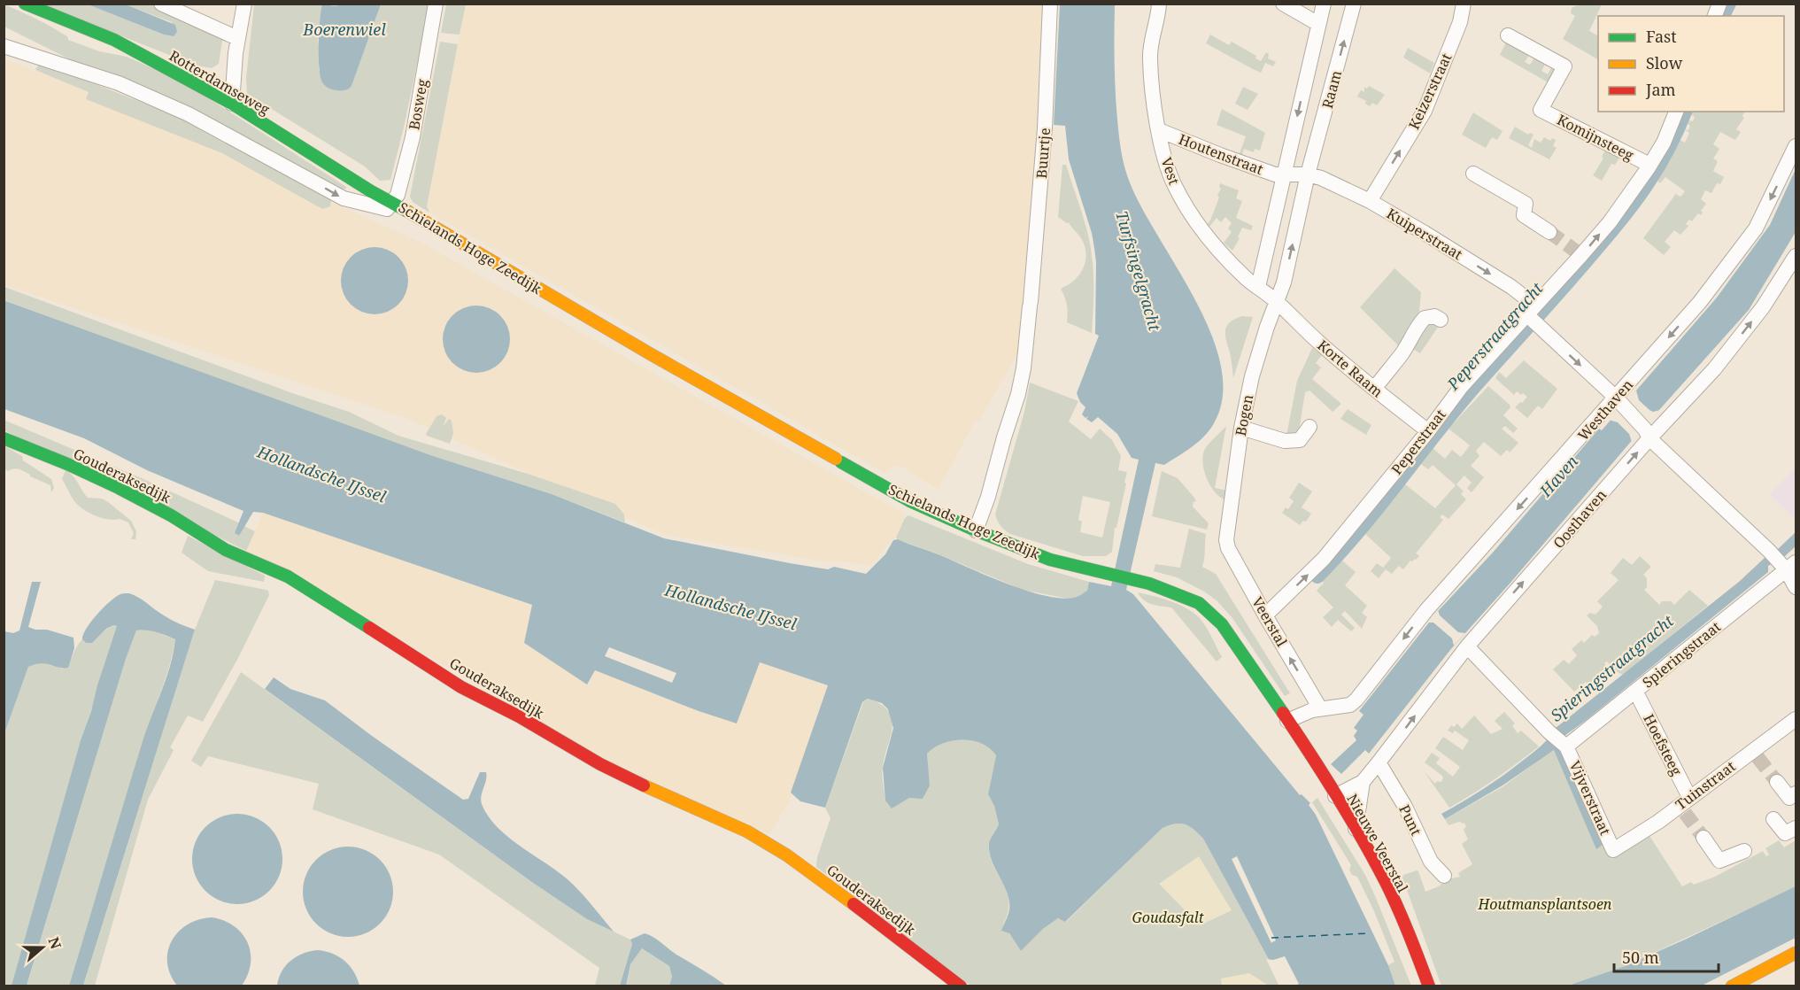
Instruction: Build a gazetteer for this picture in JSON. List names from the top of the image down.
{
  "streets": {
    "main road": [
      "Rotterdamseweg",
      "Schielands Hoge Zeedijk",
      "Gouderaksedijk",
      "Nieuwe Veerstal"
    ],
    "street": [
      "Raam",
      "Keizerstraat",
      "Bosweg",
      "Komijnsteeg",
      "Buurtje",
      "Houtenstraat",
      "Vest",
      "Kuiperstraat",
      "Korte Raam",
      "Westhaven",
      "Bogen",
      "Peperstraat",
      "Oosthaven",
      "Veerstal",
      "Spieringstraat",
      "Hoefsteeg",
      "Tuinstraat",
      "Vijverstraat",
      "Punt"
    ]
  },
  "crossings": [
    ["Rotterdamseweg", "Bosweg"],
    ["Rotterdamseweg", "Schielands Hoge Zeedijk"],
    ["Raam", "Houtenstraat"],
    ["Raam", "Vest"],
    ["Raam", "Kuiperstraat"],
    ["Raam", "Korte Raam"],
    ["Raam", "Bogen"],
    ["Keizerstraat", "Kuiperstraat"],
    ["Bosweg", "Schielands Hoge Zeedijk"],
    ["Komijnsteeg", "Peperstraat"],
    ["Buurtje", "Schielands Hoge Zeedijk"],
    ["Houtenstraat", "Vest"],
    ["Vest", "Korte Raam"],
    ["Vest", "Bogen"],
    ["Kuiperstraat", "Westhaven"],
    ["Kuiperstraat", "Peperstraat"],
    ["Kuiperstraat", "Oosthaven"],
    ["Kuiperstraat", "Spieringstraat"],
    ["Schielands Hoge Zeedijk", "Westhaven"],
    ["Schielands Hoge Zeedijk", "Nieuwe Veerstal"],
    ["Korte Raam", "Bogen"],
    ["Korte Raam", "Peperstraat"],
    ["Westhaven", "Veerstal"],
    ["Westhaven", "Nieuwe Veerstal"],
    ["Bogen", "Veerstal"],
    ["Peperstraat", "Veerstal"],
    ["Oosthaven", "Punt"],
    ["Oosthaven", "Nieuwe Veerstal"],
    ["Spieringstraat", "Hoefsteeg"],
    ["Spieringstraat", "Vijverstraat"],
    ["Hoefsteeg", "Tuinstraat"],
    ["Tuinstraat", "Vijverstraat"]
  ],
  "one_way": [
    "Keizerstraat",
    "Westhaven",
    "Peperstraat",
    "Oosthaven",
    "Veerstal"
  ],
  "water": [
    "Boerenwiel",
    "Turfsingelgracht",
    "Peperstraatgracht",
    "Hollandsche IJssel",
    "Haven",
    "Spieringstraatgracht"
  ],
  "parks": ["Houtmansplantsoen", "Goudasfalt"],
  "legend": ["Fast", "Slow", "Jam"],
  "scale_bar": "50 m",
  "north": "right"
}
